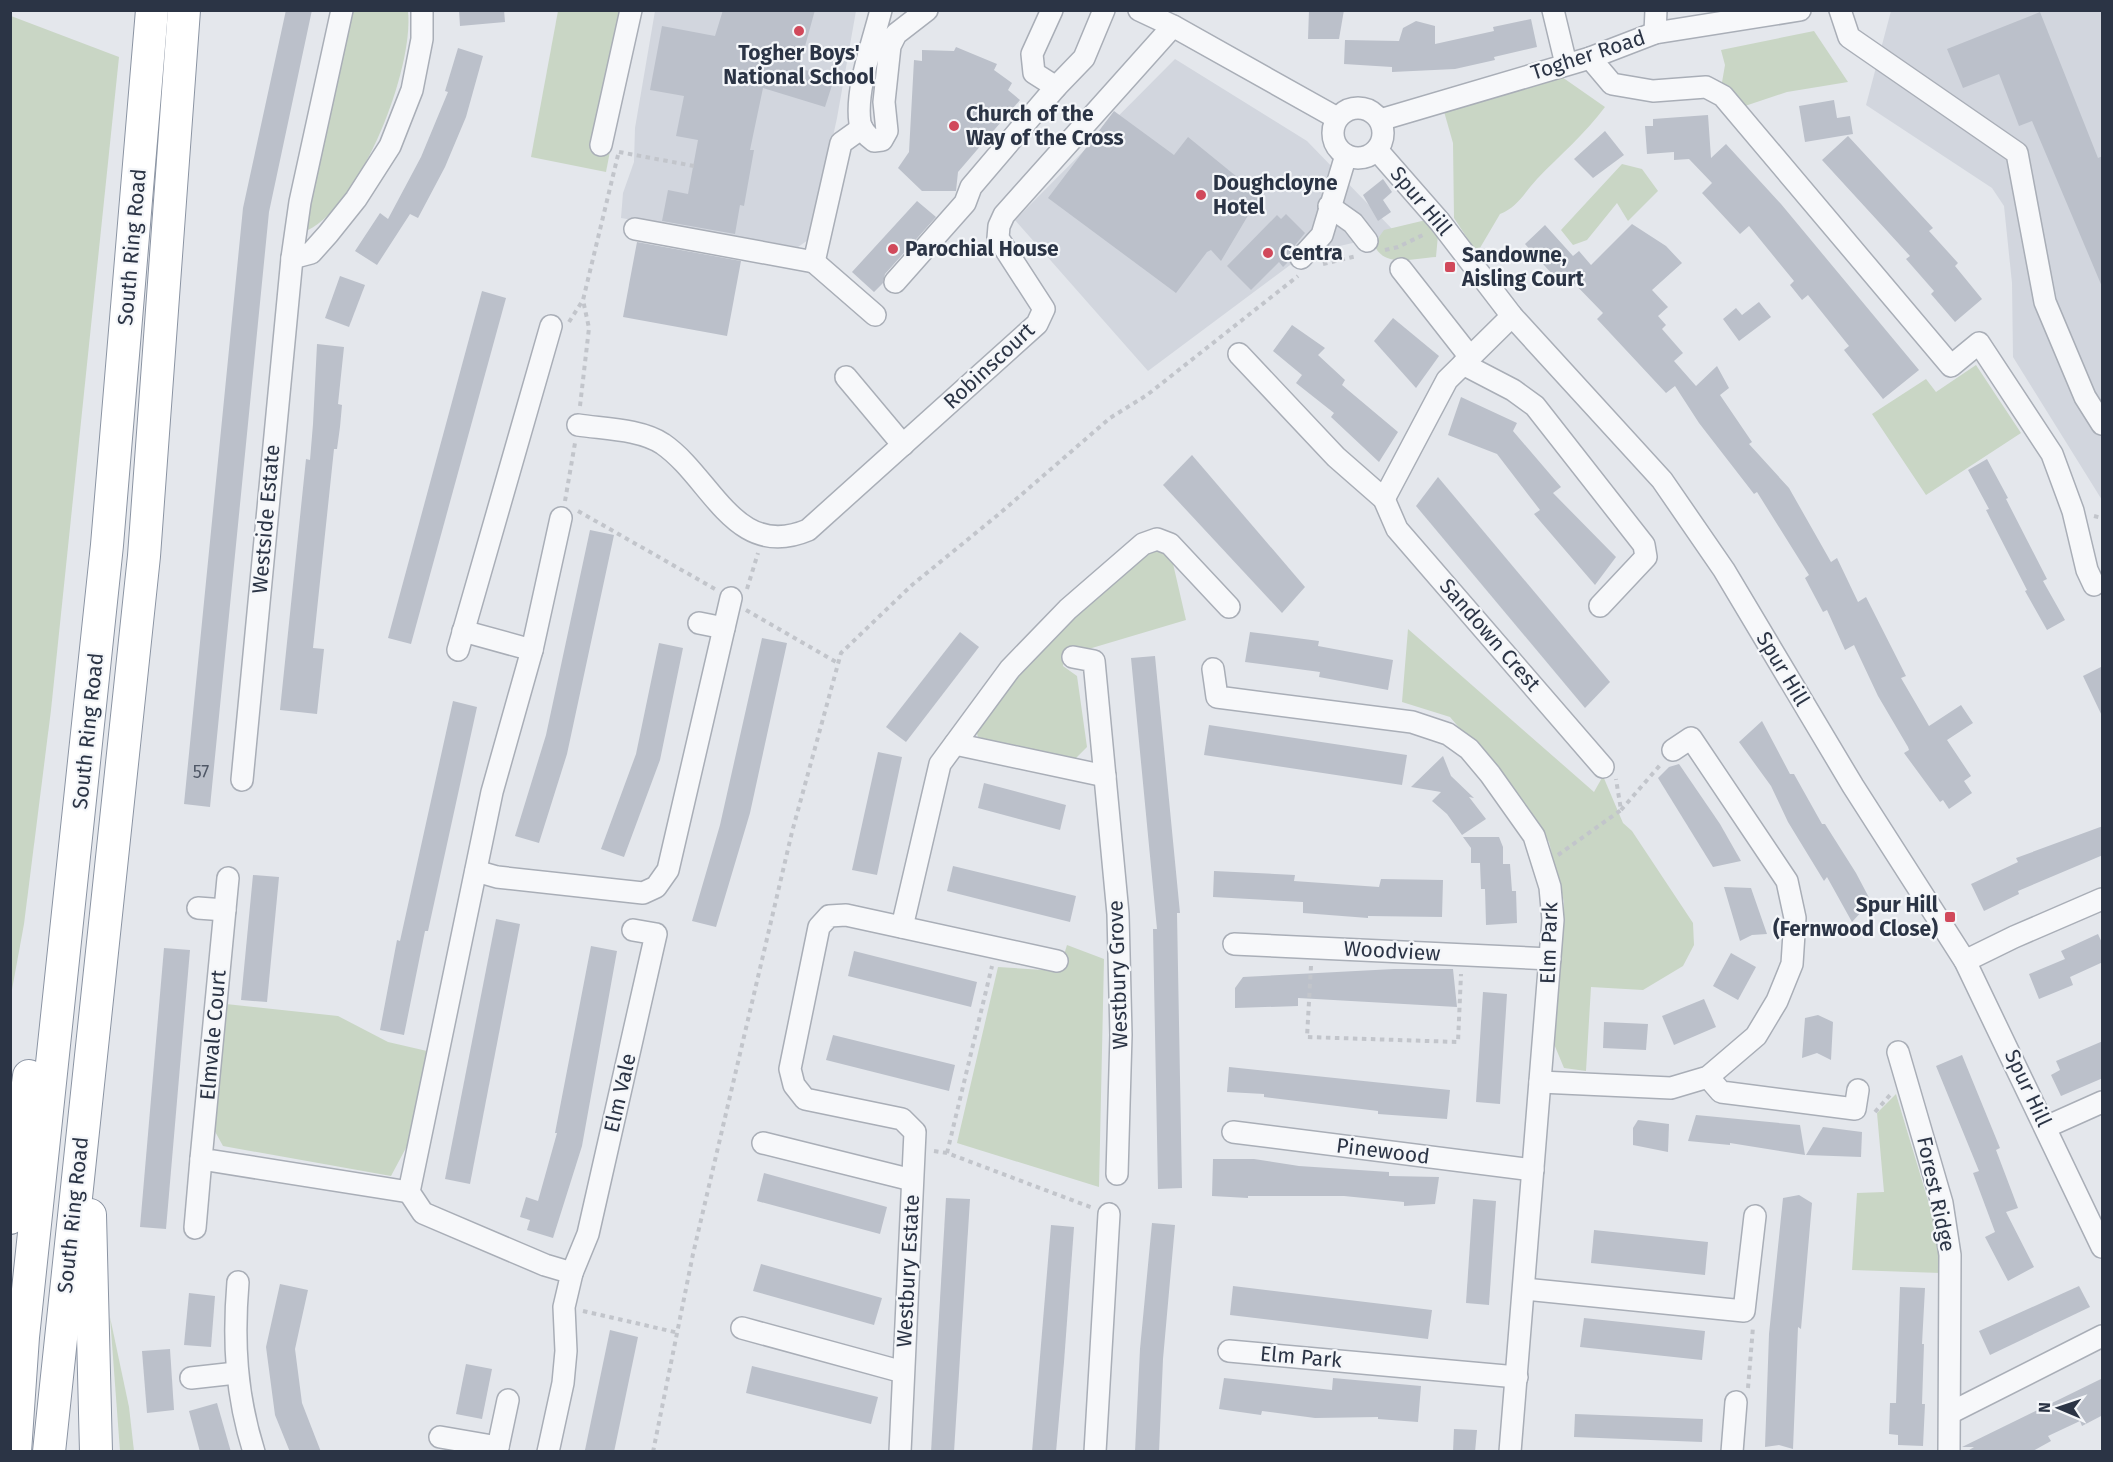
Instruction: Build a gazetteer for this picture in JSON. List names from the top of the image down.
{
  "streets": {
    "highway": ["South Ring Road"],
    "street": [
      "Togher Road",
      "Spur Hill",
      "Robinscourt",
      "Westside Estate",
      "Sandown Crest",
      "Elm Park",
      "Woodview",
      "Westbury Grove",
      "Elmvale Court",
      "Elm Vale",
      "Pinewood",
      "Forest Ridge",
      "Westbury Estate"
    ]
  },
  "crossings": [
    ["Togher Road", "Spur Hill"],
    ["Elm Park", "Woodview"],
    ["Elm Park", "Pinewood"]
  ],
  "places": {
    "other": [
      "Togher Boys' National School",
      "Church of the Way of the Cross",
      "Doughcloyne Hotel",
      "Parochial House",
      "Centra"
    ],
    "transit": ["Sandowne, Aisling Court", "Spur Hill (Fernwood Close)"]
  },
  "house_numbers": ["57"],
  "north": "left"
}
